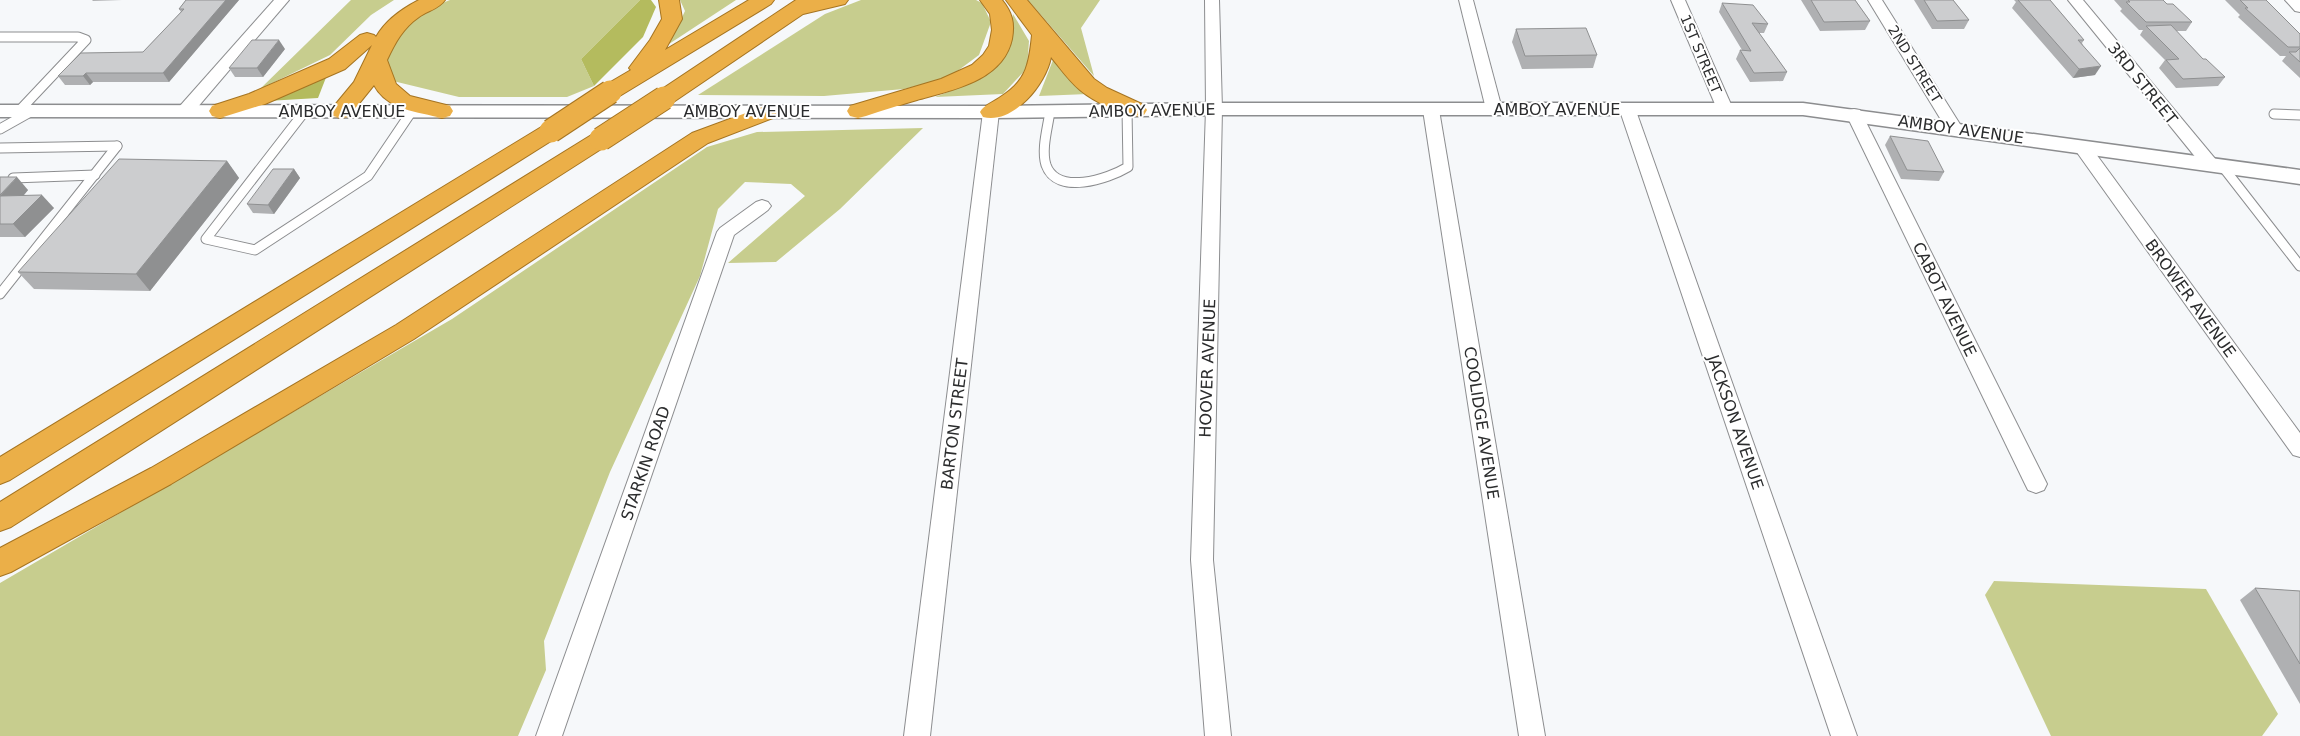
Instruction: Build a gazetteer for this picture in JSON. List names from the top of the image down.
{
  "streets": {
    "street": [
      "1ST STREET",
      "2ND STREET",
      "3RD STREET",
      "AMBOY AVENUE",
      "BROWER AVENUE",
      "CABOT AVENUE",
      "HOOVER AVENUE",
      "JACKSON AVENUE",
      "COOLIDGE AVENUE",
      "BARTON STREET",
      "STARKIN ROAD"
    ]
  },
  "crossings": [
    ["1ST STREET", "AMBOY AVENUE"],
    ["2ND STREET", "AMBOY AVENUE"],
    ["3RD STREET", "AMBOY AVENUE"],
    ["AMBOY AVENUE", "BROWER AVENUE"],
    ["AMBOY AVENUE", "CABOT AVENUE"],
    ["AMBOY AVENUE", "HOOVER AVENUE"],
    ["AMBOY AVENUE", "JACKSON AVENUE"],
    ["AMBOY AVENUE", "COOLIDGE AVENUE"],
    ["AMBOY AVENUE", "BARTON STREET"]
  ]
}
